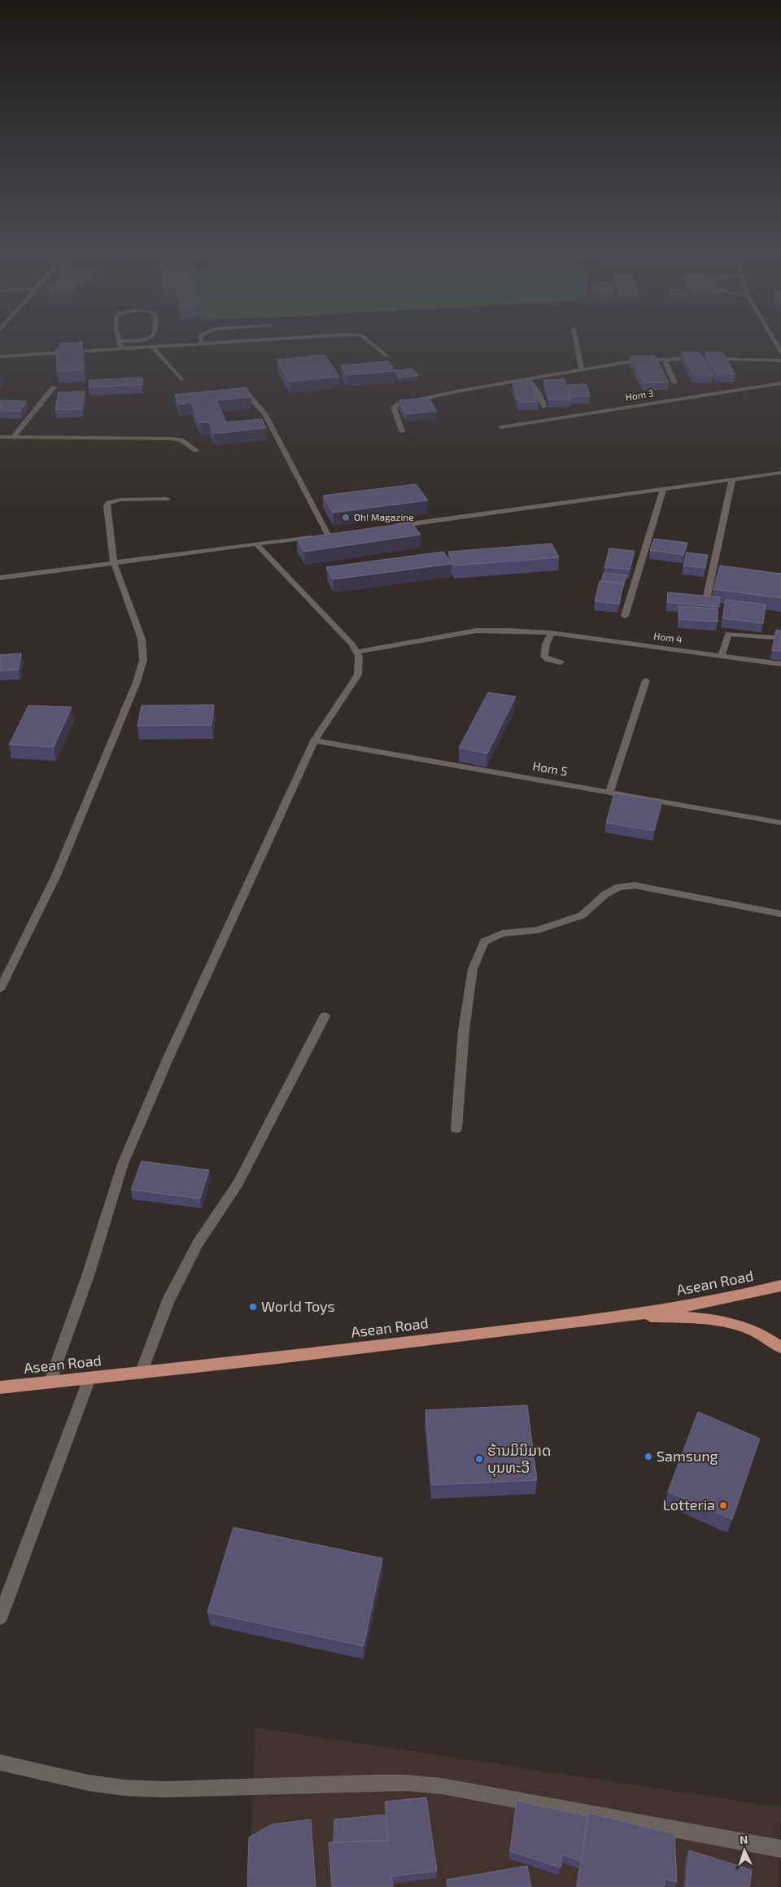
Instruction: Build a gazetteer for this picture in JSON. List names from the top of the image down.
{
  "streets": {
    "main road": ["Asean Road"],
    "street": ["Hom 3", "Hom 4", "Hom 5"]
  },
  "places": [
    "Oh! Magazine",
    "World Toys",
    "Samsung",
    "ຮ້ານມິນິມາດ ບຸນທະວີ",
    "Lotteria"
  ],
  "north": "top"
}
